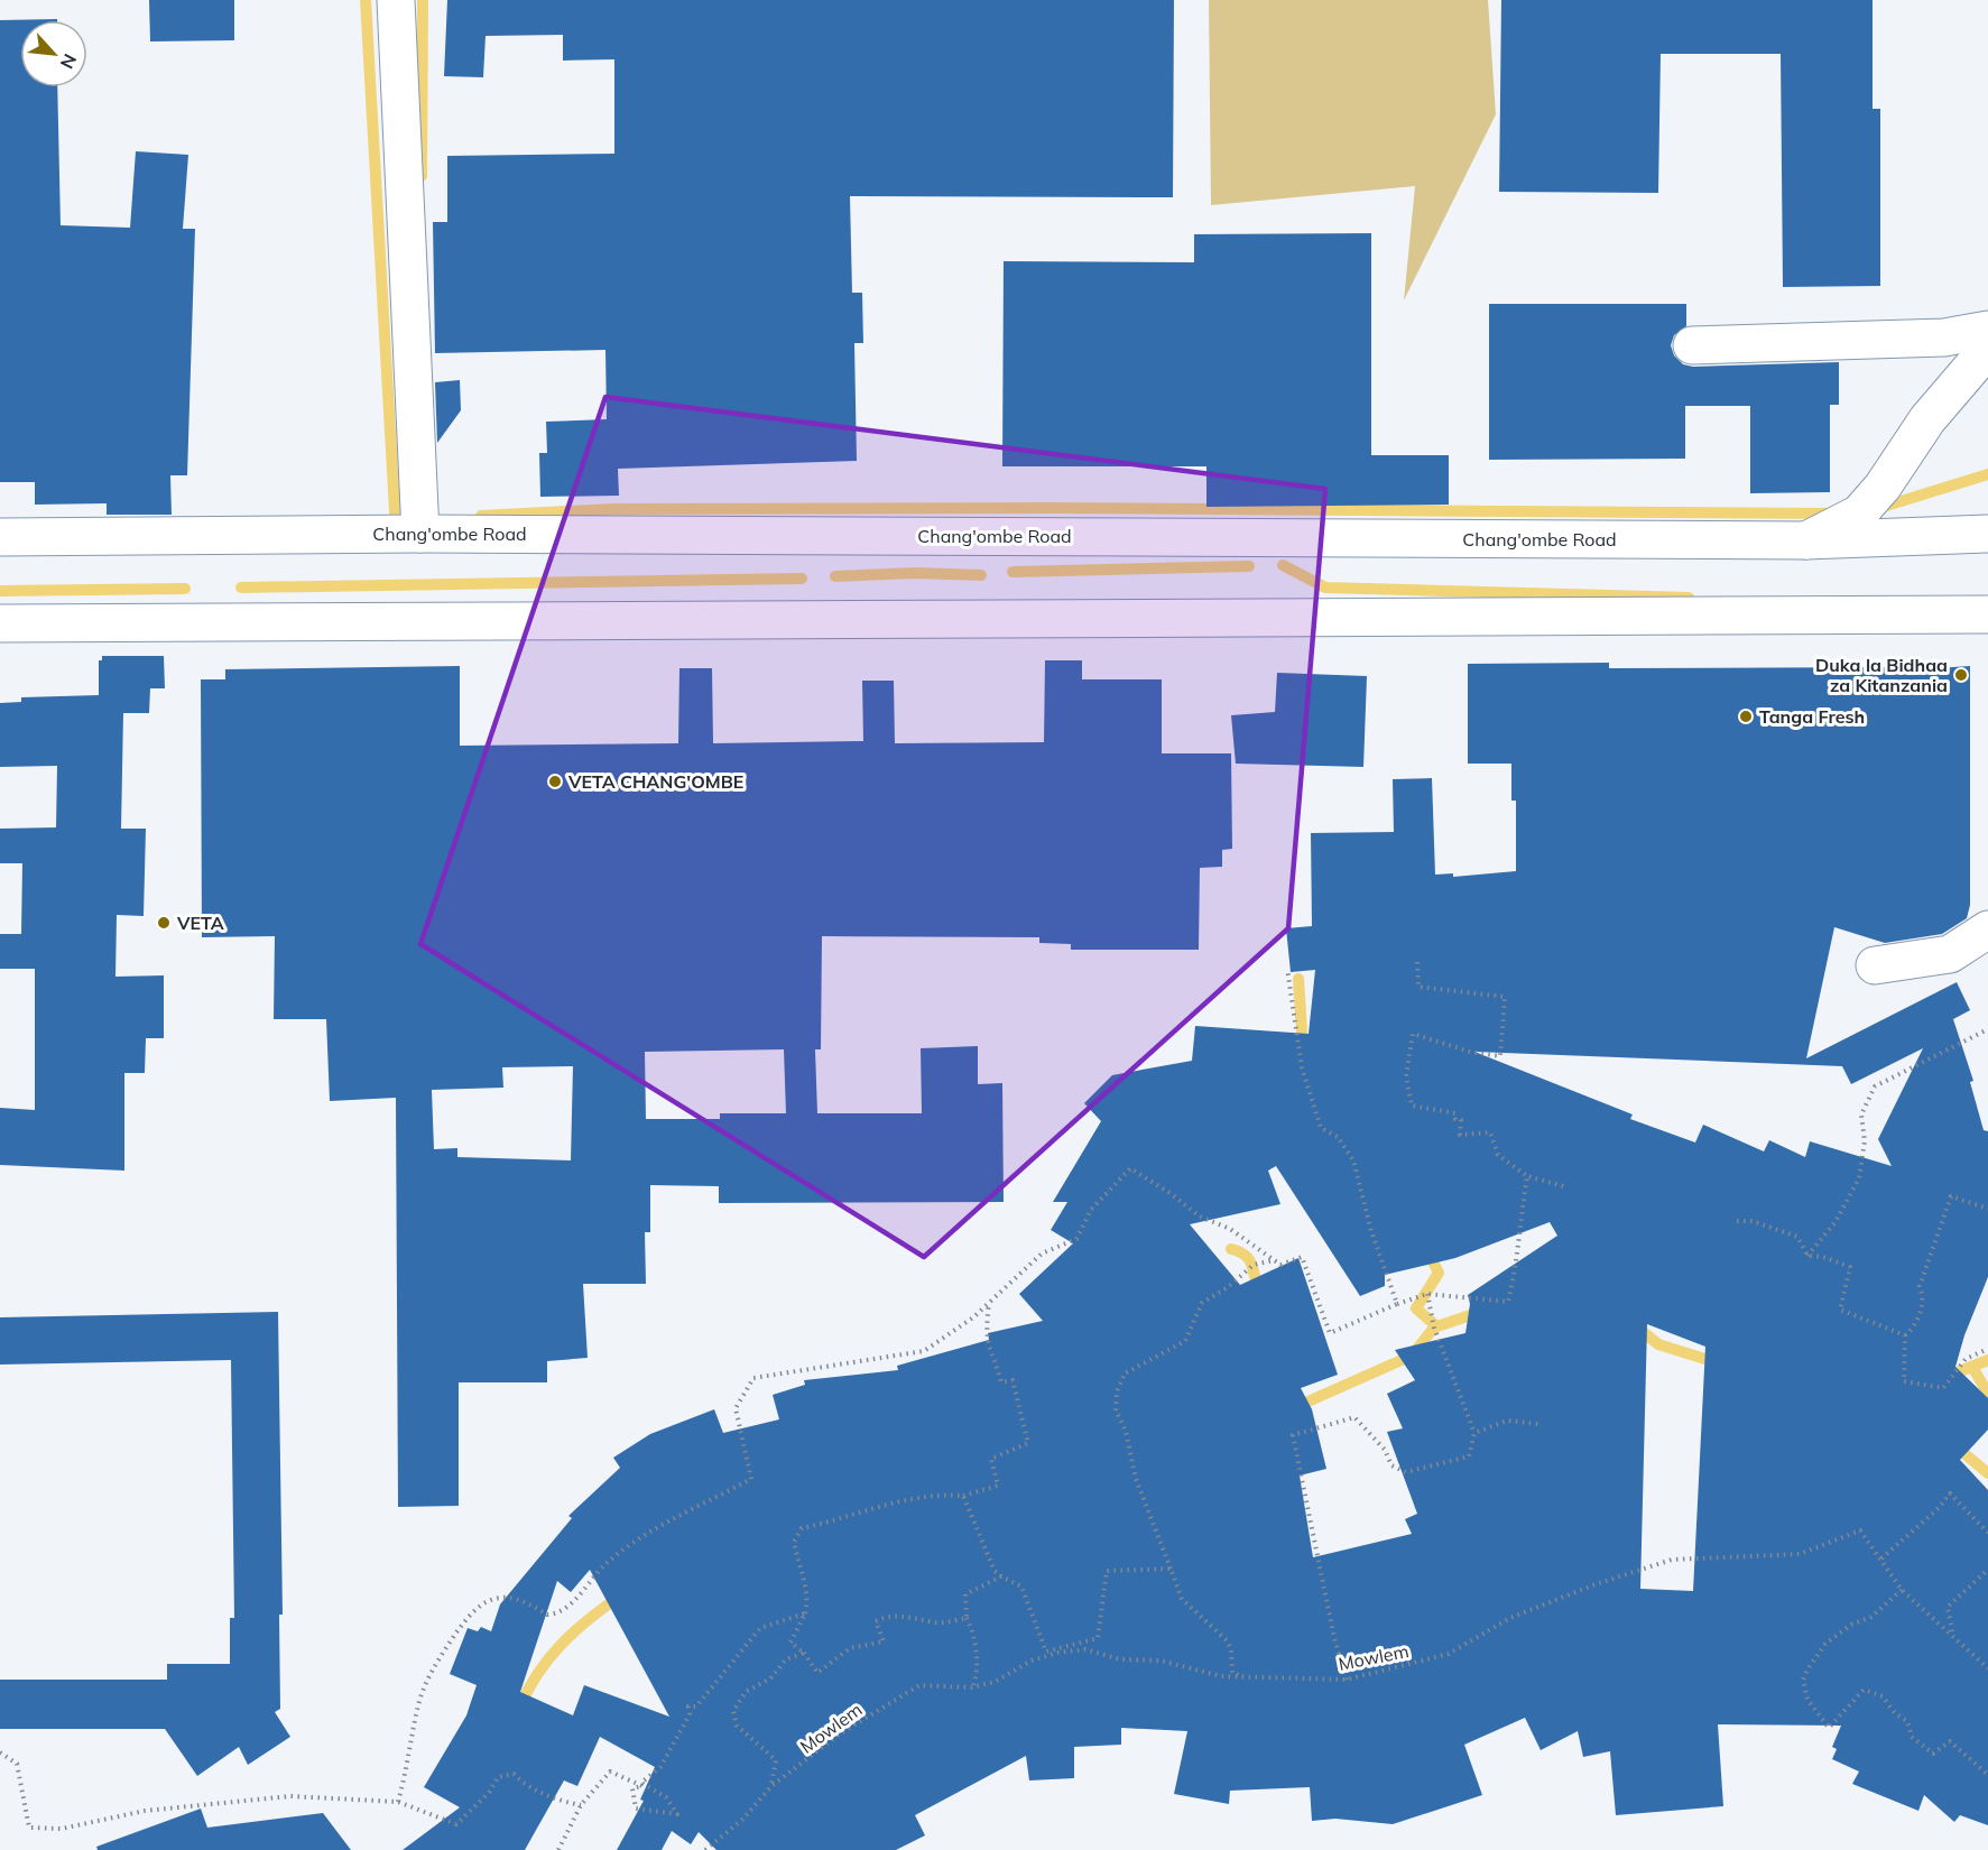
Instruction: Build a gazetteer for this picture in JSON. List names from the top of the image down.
{
  "streets": {
    "main road": ["Chang'ombe Road"],
    "path": ["Mowlem"]
  },
  "places": [
    "Duka la Bidhaa za Kitanzania",
    "Tanga Fresh",
    "VETA CHANG'OMBE",
    "VETA"
  ],
  "north": "bottom right"
}
